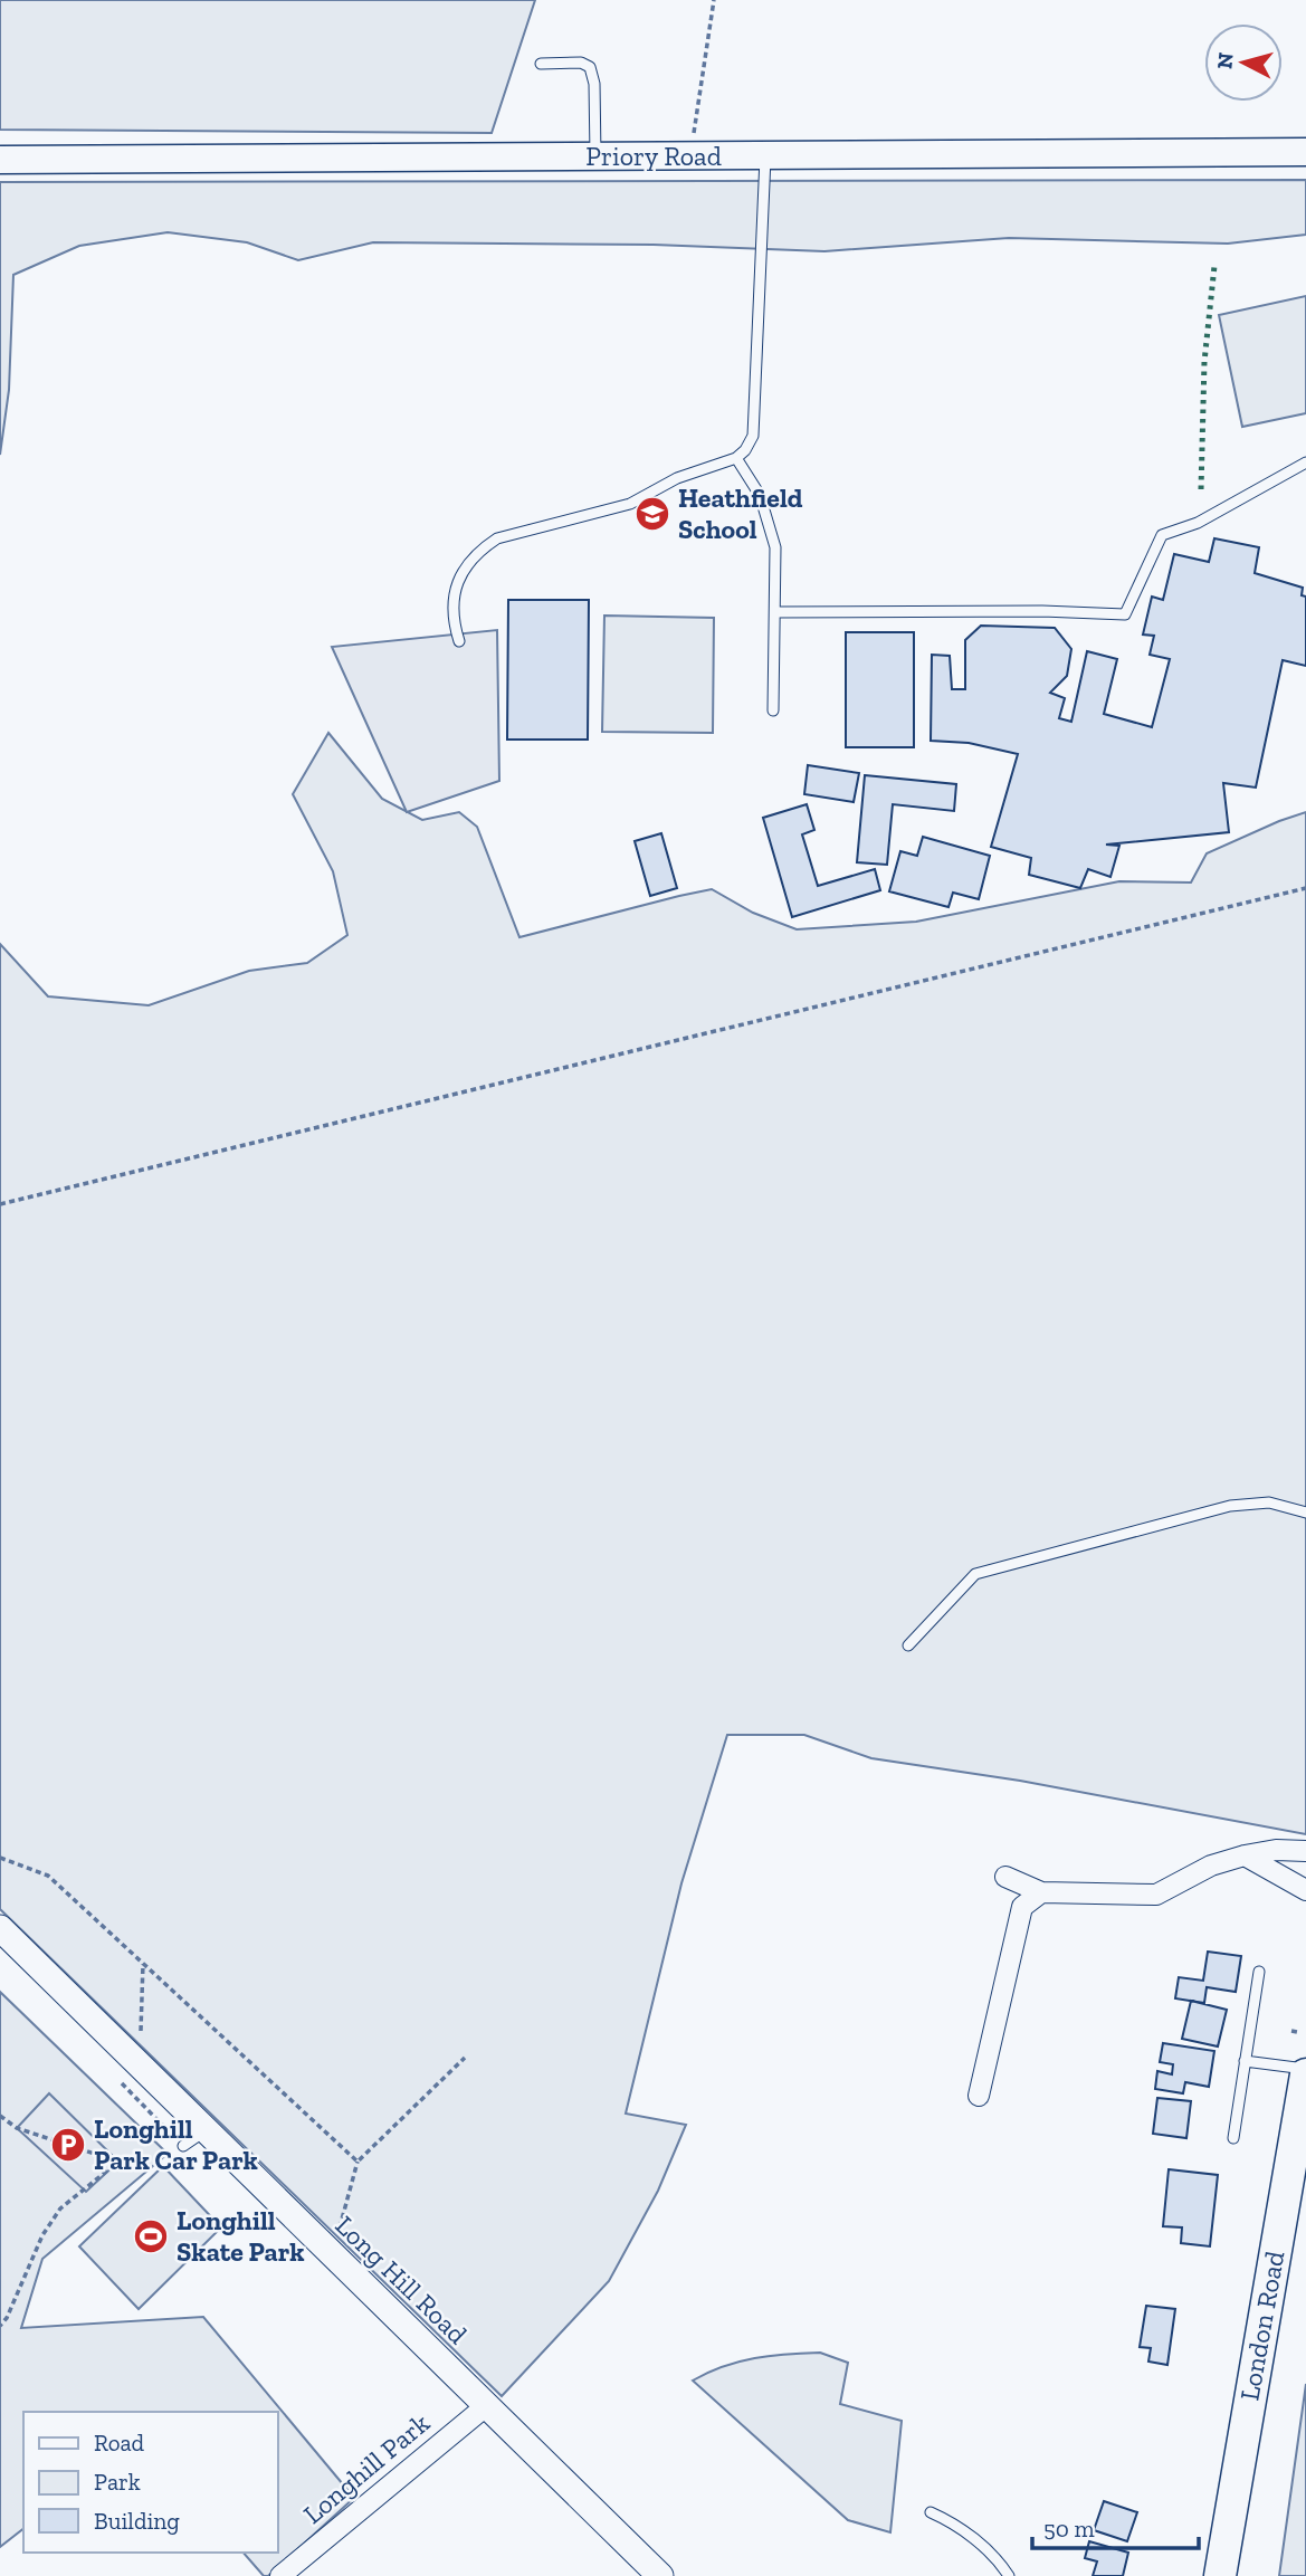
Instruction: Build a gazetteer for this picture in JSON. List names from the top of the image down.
{
  "streets": {
    "main road": ["Priory Road", "London Road"],
    "street": ["Long Hill Road", "Longhill Park"]
  },
  "crossings": [
    ["Long Hill Road", "Longhill Park"]
  ],
  "places": {
    "school or university": ["Heathfield School"],
    "parking": ["Longhill Park Car Park"],
    "sports": ["Longhill Skate Park"]
  },
  "legend": ["Road", "Park", "Building"],
  "scale_bar": "50 m",
  "north": "left"
}
